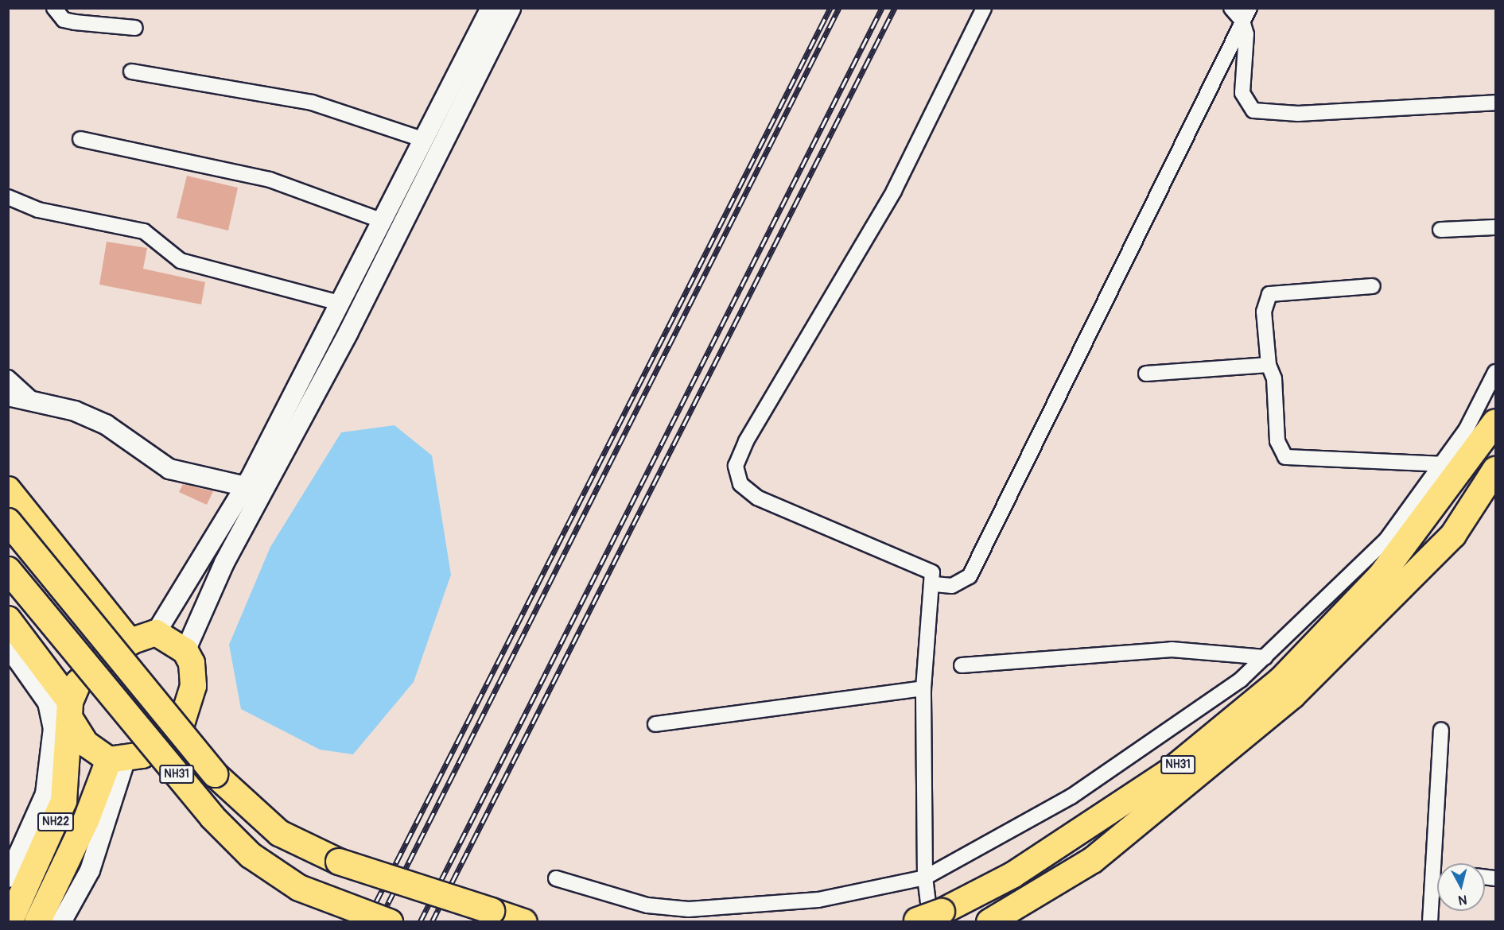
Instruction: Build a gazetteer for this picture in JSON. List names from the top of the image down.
{
  "streets": {
    "highway": ["NH31", "NH22"]
  },
  "north": "bottom"
}
